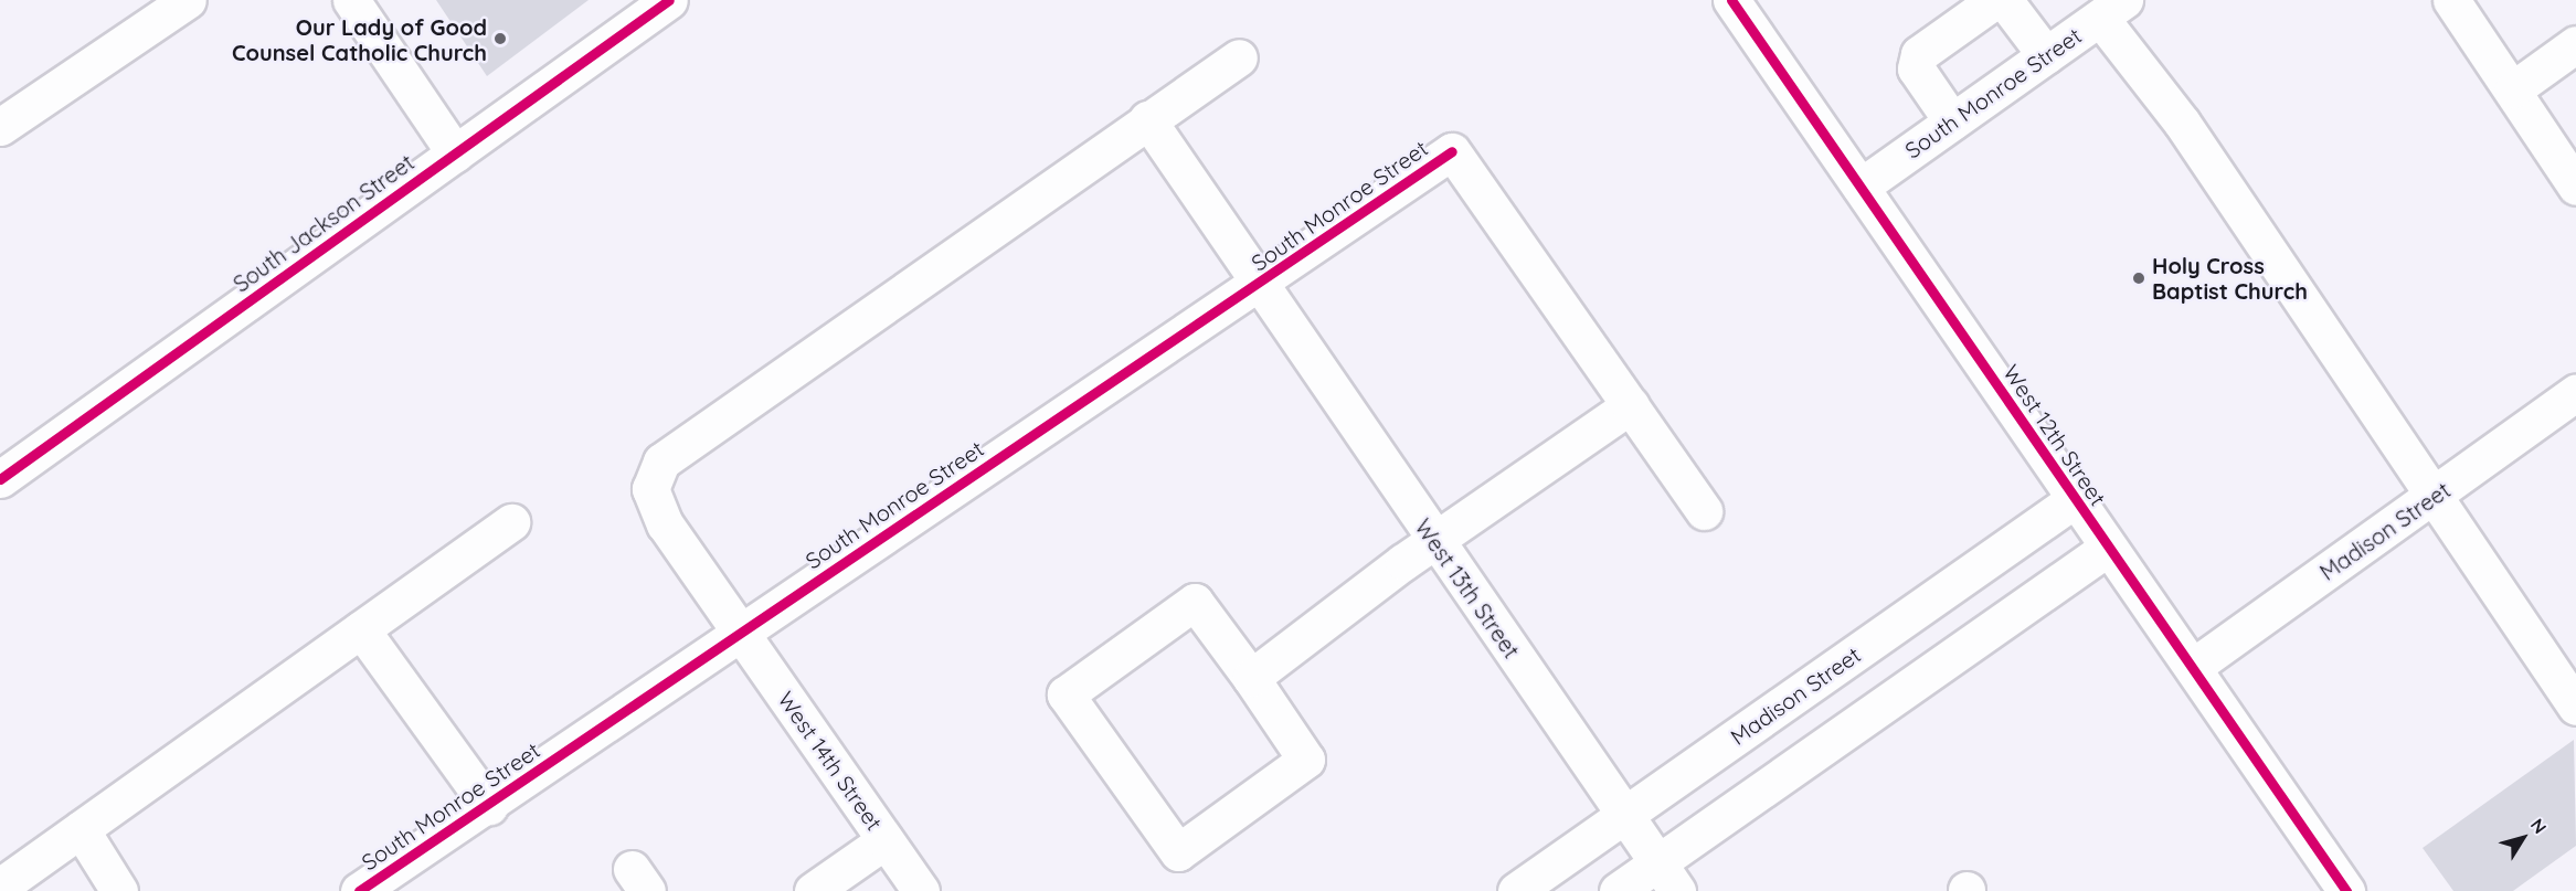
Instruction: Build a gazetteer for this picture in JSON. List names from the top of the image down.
{
  "streets": {
    "street": [
      "South Monroe Street",
      "South Jackson Street",
      "West 12th Street",
      "Madison Street",
      "West 13th Street",
      "West 14th Street"
    ]
  },
  "crossings": [
    ["South Monroe Street", "West 12th Street"],
    ["South Monroe Street", "West 13th Street"],
    ["South Monroe Street", "West 14th Street"],
    ["West 12th Street", "Madison Street"],
    ["Madison Street", "West 13th Street"],
    ["West 13th Street", "West 14th Street"]
  ],
  "places": ["Our Lady of Good Counsel Catholic Church", "Holy Cross Baptist Church"],
  "north": "top right"
}
